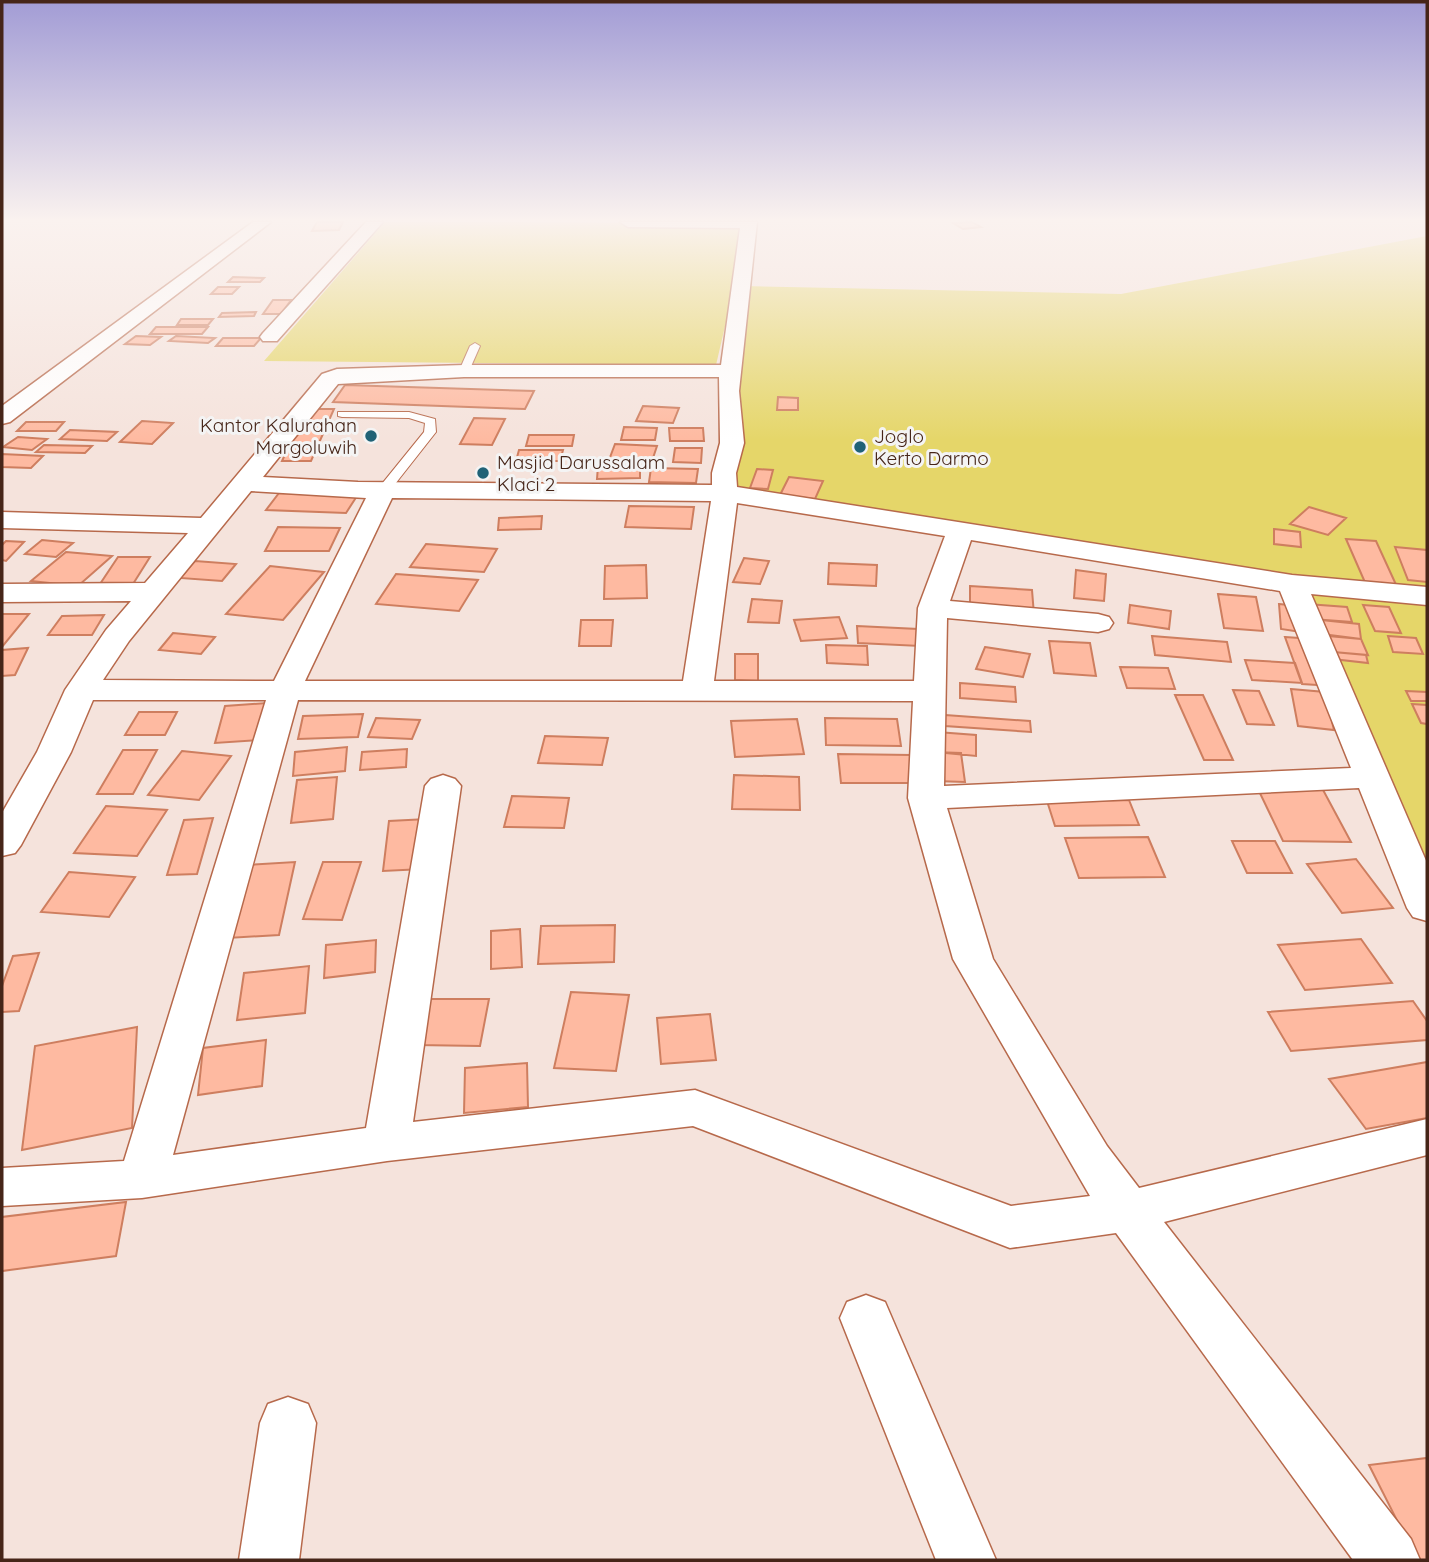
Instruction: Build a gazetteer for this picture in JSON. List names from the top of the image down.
{
  "places": ["Kantor Kalurahan Margoluwih", "Joglo Kerto Darmo", "Masjid Darussalam Klaci 2"]
}
